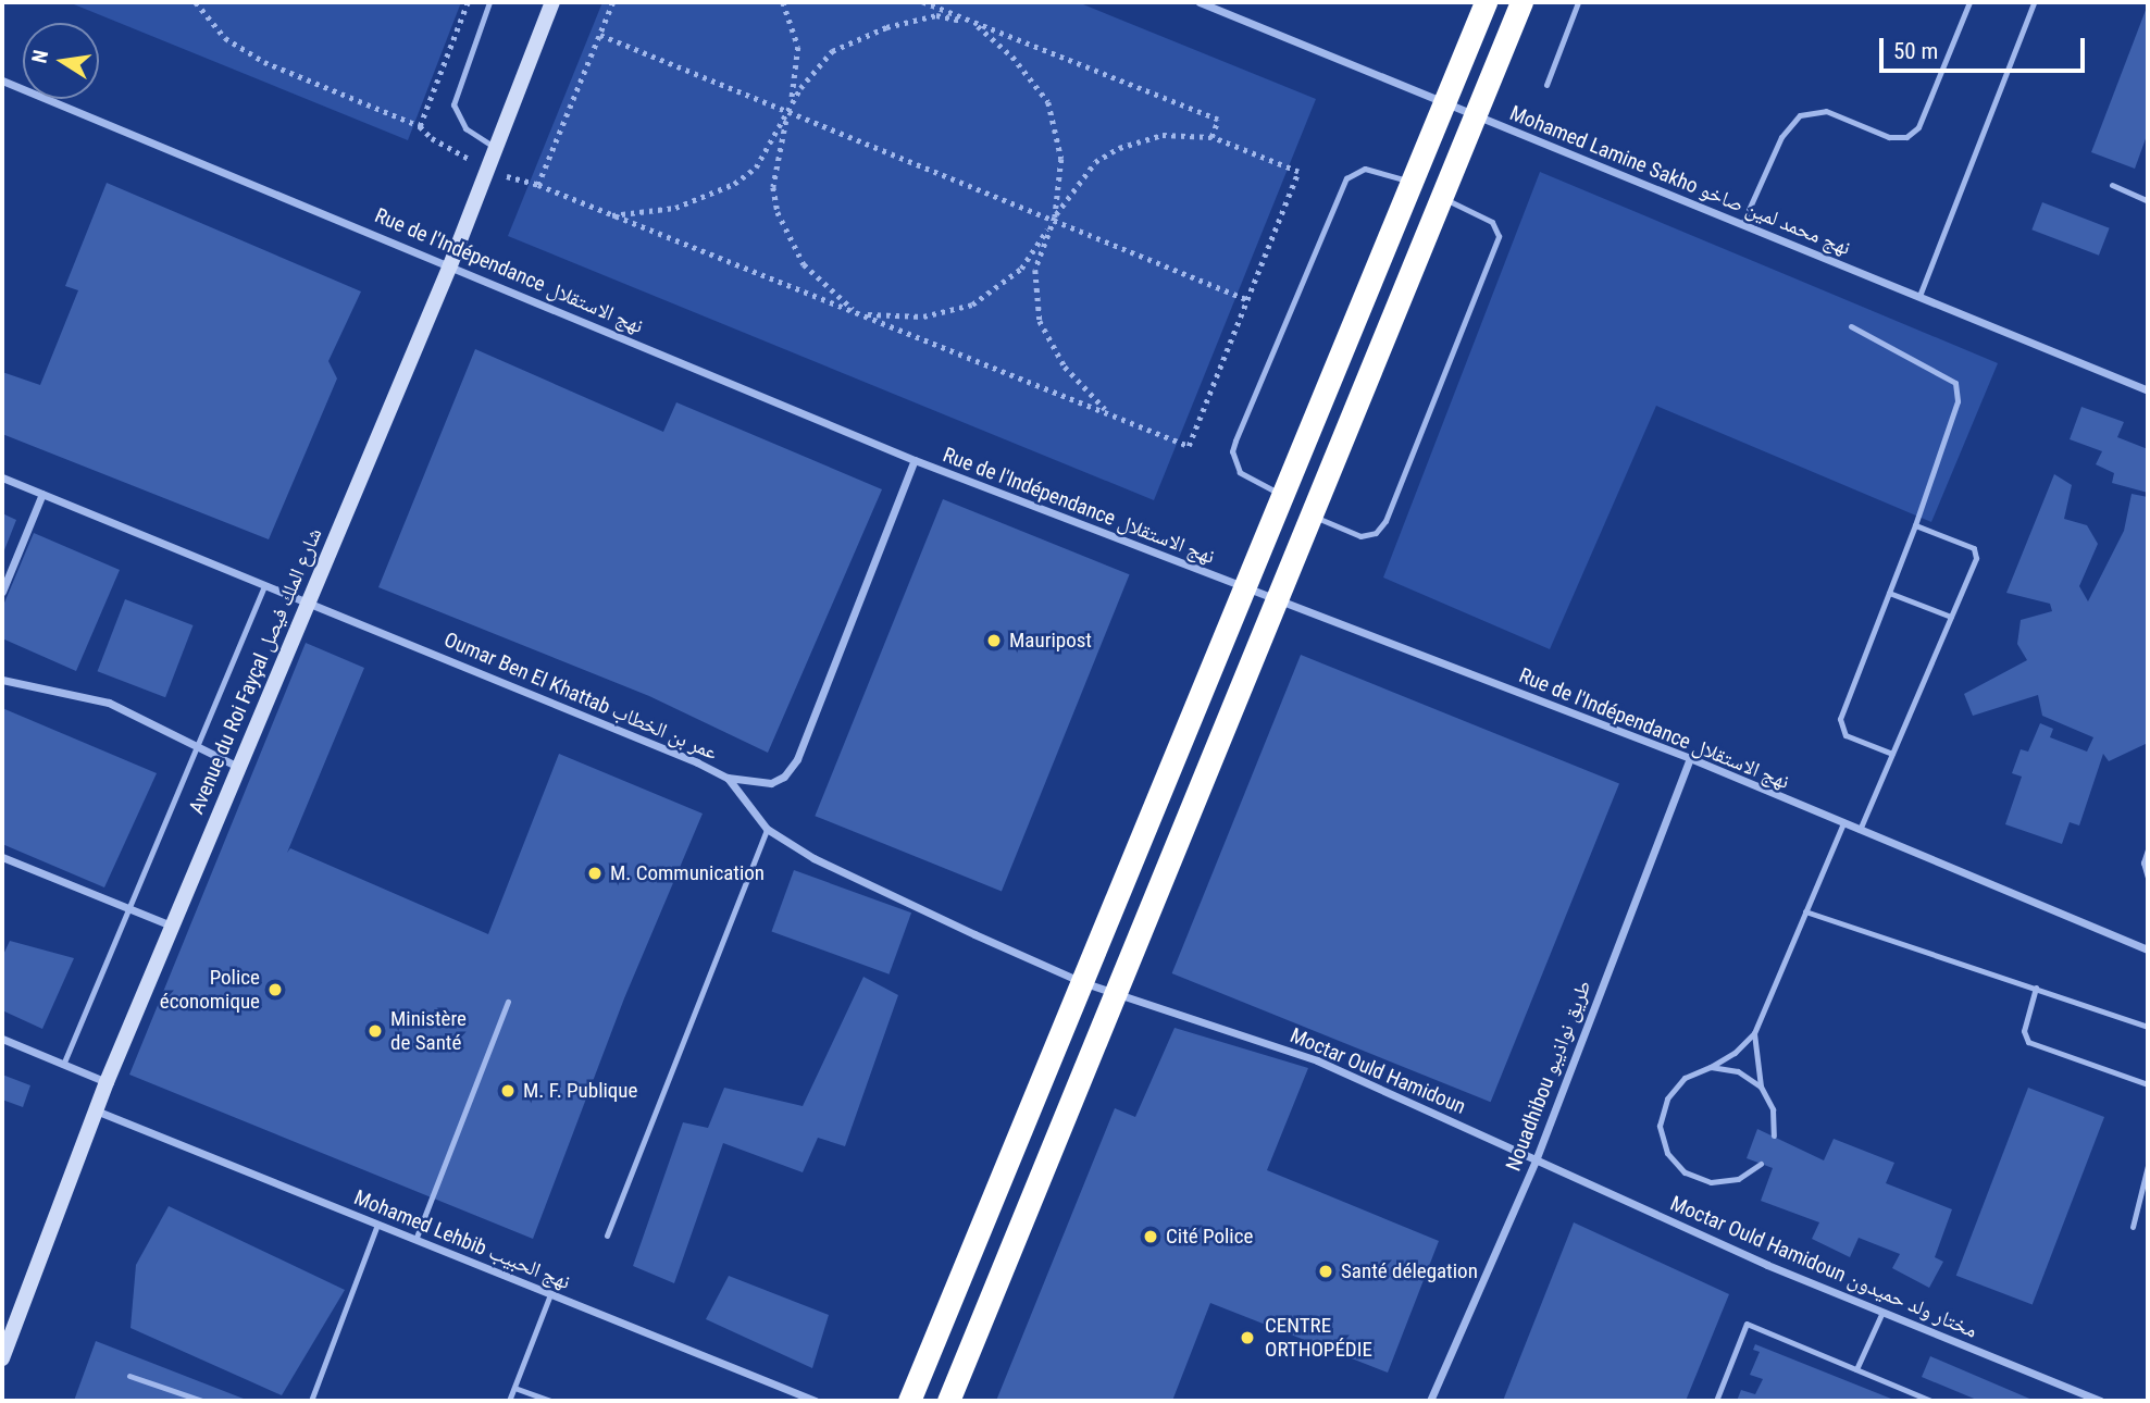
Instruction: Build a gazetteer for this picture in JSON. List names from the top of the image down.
{
  "streets": {
    "street": [
      "Mohamed Lamine Sakho نهج محمد لمين صاخو",
      "Rue de l'Indépendance نهج الاستقلال",
      "Avenue du Roi Fayçal شارع الملك فيصل",
      "Oumar Ben El Khattab عمر بن الخطاب",
      "Moctar Ould Hamidoun",
      "Nouadhibou طريق نواذيبو",
      "Mohamed Lehbib نهج الحبيب",
      "Moctar Ould Hamidoun مختار ولد حميدون"
    ]
  },
  "crossings": [
    ["Rue de l'Indépendance نهج الاستقلال", "Avenue du Roi Fayçal شارع الملك فيصل"],
    ["Rue de l'Indépendance نهج الاستقلال", "Nouadhibou طريق نواذيبو"],
    ["Avenue du Roi Fayçal شارع الملك فيصل", "Oumar Ben El Khattab عمر بن الخطاب"],
    ["Avenue du Roi Fayçal شارع الملك فيصل", "Mohamed Lehbib نهج الحبيب"],
    ["Oumar Ben El Khattab عمر بن الخطاب", "Moctar Ould Hamidoun"],
    ["Moctar Ould Hamidoun", "Nouadhibou طريق نواذيبو"],
    ["Moctar Ould Hamidoun", "Moctar Ould Hamidoun مختار ولد حميدون"],
    ["Nouadhibou طريق نواذيبو", "Moctar Ould Hamidoun مختار ولد حميدون"]
  ],
  "places": [
    "Mauripost",
    "M. Communication",
    "Police économique",
    "Ministère de Santé",
    "M. F. Publique",
    "Cité Police",
    "Santé délegation",
    "CENTRE ORTHOPÉDIE"
  ],
  "scale_bar": "50 m",
  "north": "left"
}
